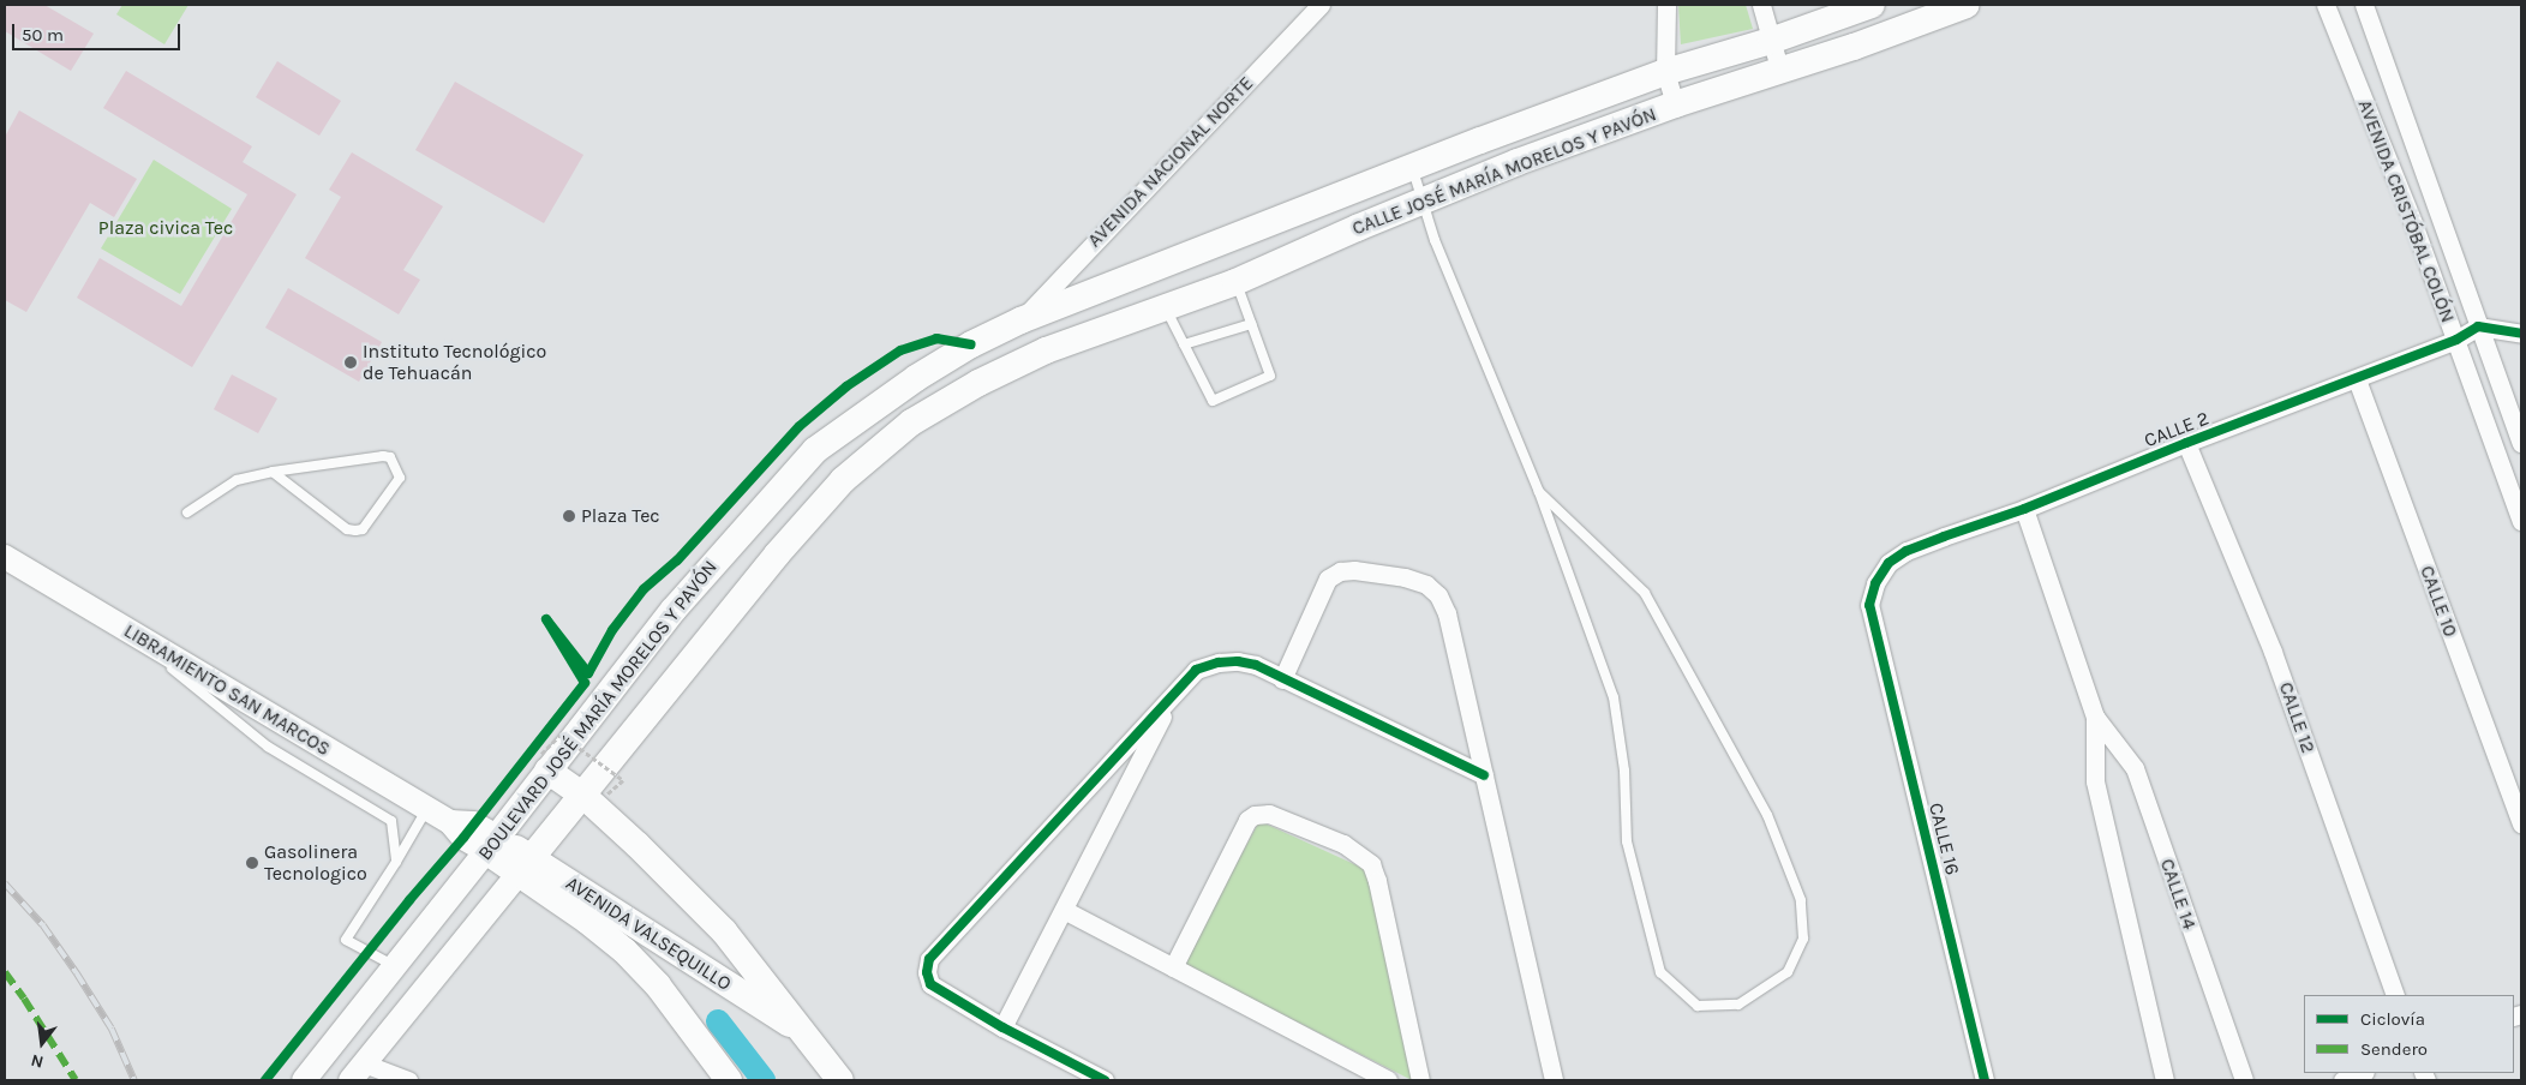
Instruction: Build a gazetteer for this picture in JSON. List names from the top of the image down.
{
  "streets": {
    "main road": [
      "CALLE JOSÉ MARÍA MORELOS Y PAVÓN",
      "LIBRAMIENTO SAN MARCOS",
      "BOULEVARD JOSÉ MARÍA MORELOS Y PAVÓN",
      "AVENIDA VALSEQUILLO"
    ],
    "street": [
      "AVENIDA NACIONAL NORTE",
      "AVENIDA CRISTÓBAL COLÓN",
      "CALLE 2",
      "CALLE 10",
      "CALLE 12",
      "CALLE 16",
      "CALLE 14"
    ]
  },
  "crossings": [
    ["AVENIDA NACIONAL NORTE", "CALLE JOSÉ MARÍA MORELOS Y PAVÓN"],
    ["AVENIDA NACIONAL NORTE", "BOULEVARD JOSÉ MARÍA MORELOS Y PAVÓN"],
    ["CALLE JOSÉ MARÍA MORELOS Y PAVÓN", "BOULEVARD JOSÉ MARÍA MORELOS Y PAVÓN"],
    ["AVENIDA CRISTÓBAL COLÓN", "CALLE 2"],
    ["CALLE 2", "CALLE 10"],
    ["CALLE 2", "CALLE 12"],
    ["CALLE 2", "CALLE 16"],
    ["CALLE 2", "CALLE 14"],
    ["LIBRAMIENTO SAN MARCOS", "BOULEVARD JOSÉ MARÍA MORELOS Y PAVÓN"],
    ["LIBRAMIENTO SAN MARCOS", "AVENIDA VALSEQUILLO"],
    ["BOULEVARD JOSÉ MARÍA MORELOS Y PAVÓN", "AVENIDA VALSEQUILLO"]
  ],
  "parks": ["Plaza civica Tec"],
  "places": ["Instituto Tecnológico de Tehuacán", "Plaza Tec", "Gasolinera Tecnologico"],
  "legend": ["Ciclovía", "Sendero"],
  "scale_bar": "50 m",
  "north": "bottom"
}
